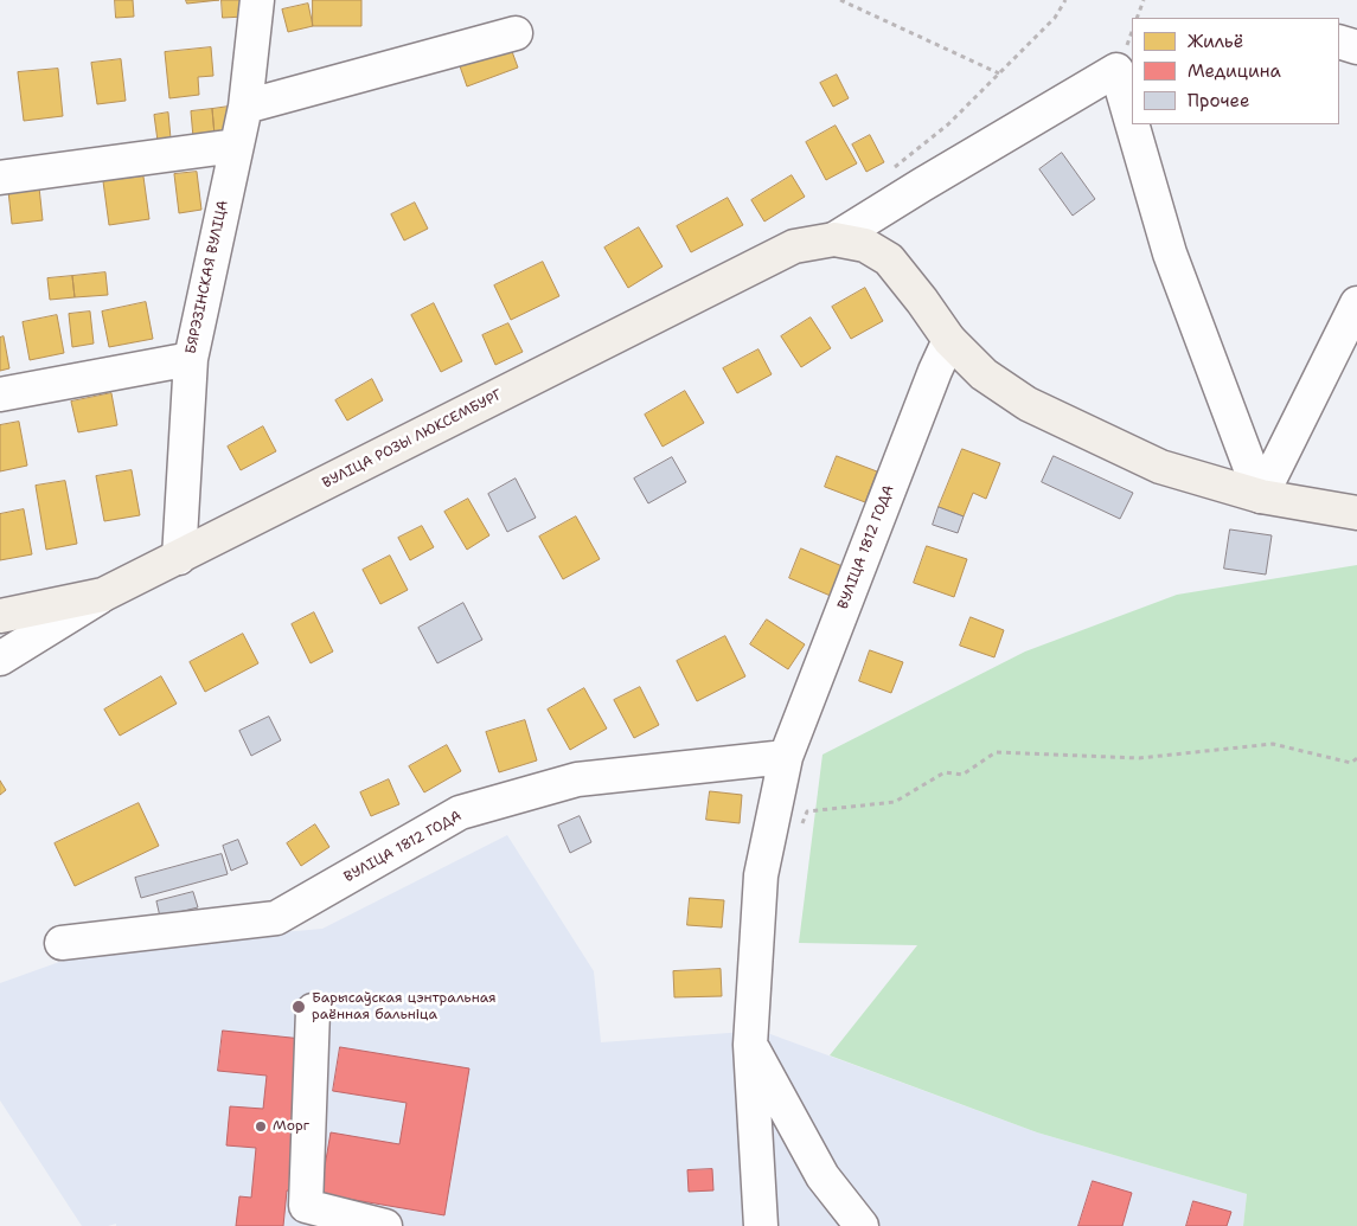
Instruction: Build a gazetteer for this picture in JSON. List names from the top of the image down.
{
  "streets": {
    "main road": ["ВУЛІЦА РОЗЫ ЛЮКСЕМБУРГ"],
    "street": ["БЯРЭЗІНСКАЯ ВУЛІЦА", "ВУЛІЦА 1812 ГОДА"]
  },
  "crossings": [
    ["БЯРЭЗІНСКАЯ ВУЛІЦА", "ВУЛІЦА РОЗЫ ЛЮКСЕМБУРГ"]
  ],
  "places": ["Барысаўская цэнтральная раённая бальніца", "Морг"],
  "legend": ["Жильё", "Медицина", "Прочее"]
}
